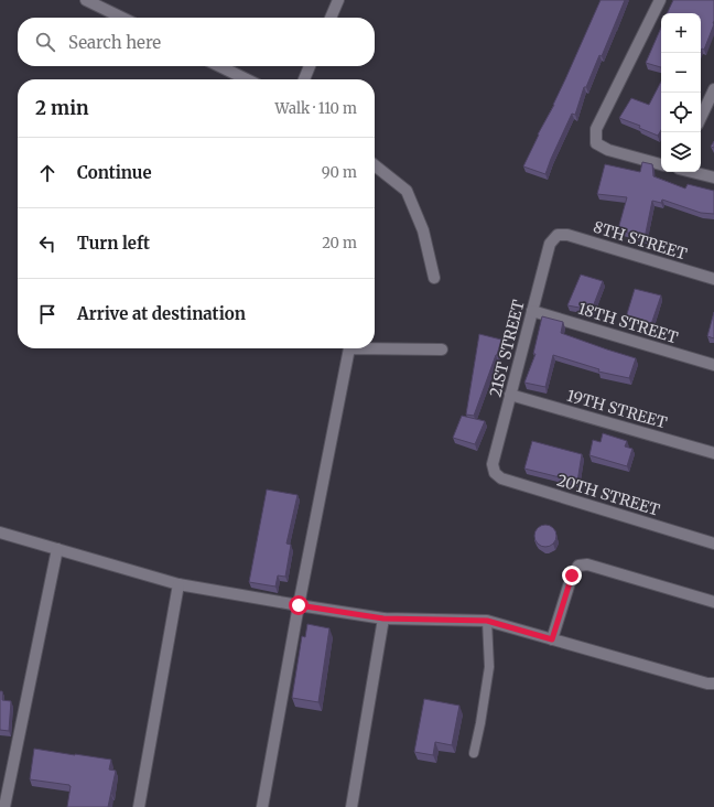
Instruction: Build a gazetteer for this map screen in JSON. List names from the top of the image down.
{
  "streets": {
    "street": [
      "8TH STREET",
      "18TH STREET",
      "21ST STREET",
      "19TH STREET",
      "20TH STREET"
    ]
  },
  "crossings": [
    ["8TH STREET", "21ST STREET"],
    ["18TH STREET", "21ST STREET"],
    ["21ST STREET", "19TH STREET"],
    ["21ST STREET", "20TH STREET"]
  ],
  "page": {
    "map_buttons": ["+", "−"],
    "search": "Search here",
    "heading": ["2 min", "Walk · 110 m"],
    "list": [
      ["Continue", "90 m"],
      ["Turn left", "20 m"],
      "Arrive at destination"
    ]
  }
}
